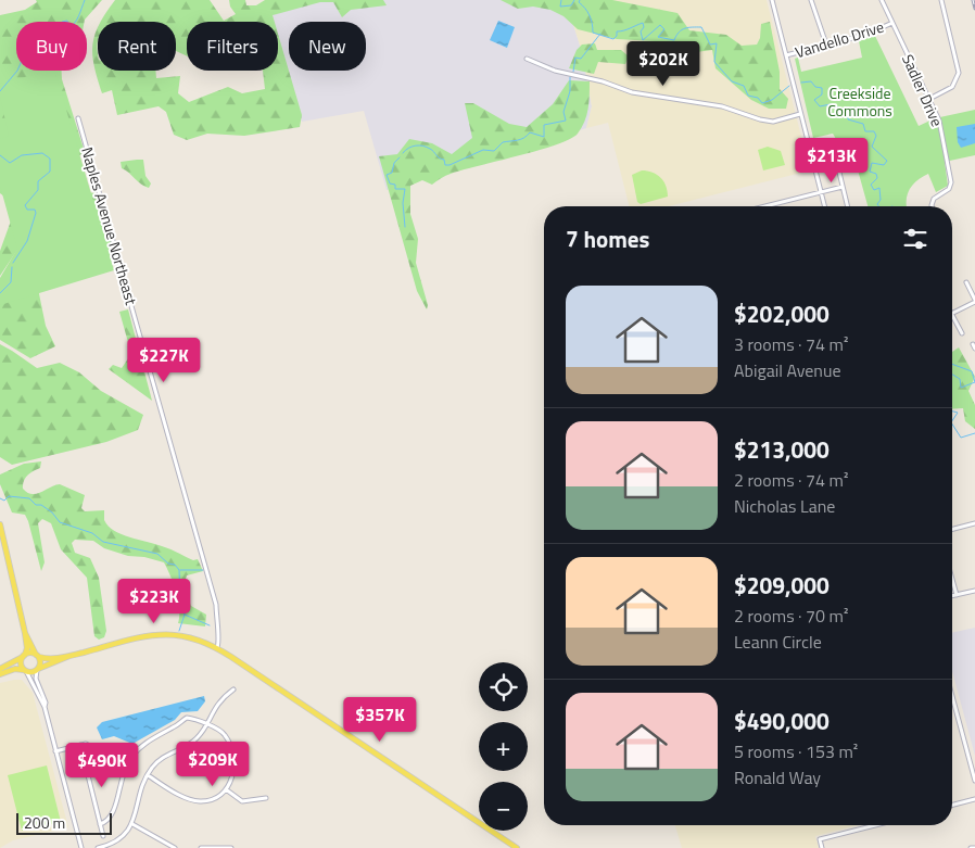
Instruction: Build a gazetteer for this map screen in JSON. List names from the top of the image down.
{
  "streets": {
    "street": ["Vandello Drive", "Sadler Drive", "Naples Avenue Northeast"]
  },
  "crossings": [
    ["Vandello Drive", "Sadler Drive"]
  ],
  "parks": ["Creekside Commons"],
  "scale_bar": "200 m",
  "page": {
    "chip": [
      "Buy",
      "Rent",
      "Filters",
      "New"
    ],
    "price": [
      "$202K",
      "$213K",
      "$227K",
      "$223K",
      "$357K",
      "$209K",
      "$490K"
    ],
    "heading": "7 homes",
    "list": [
      {
        "name": "$202,000",
        "note": "3 rooms · 74 m² · Abigail Avenue"
      },
      {
        "name": "$213,000",
        "note": "2 rooms · 74 m² · Nicholas Lane"
      },
      {
        "name": "$209,000",
        "note": "2 rooms · 70 m² · Leann Circle"
      },
      {
        "name": "$490,000",
        "note": "5 rooms · 153 m² · Ronald Way"
      }
    ],
    "map_buttons": ["+", "−"],
    "scale": "200 m"
  }
}
